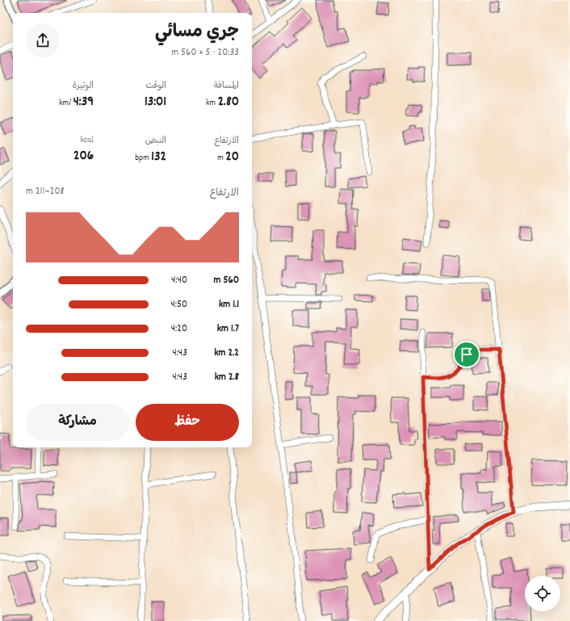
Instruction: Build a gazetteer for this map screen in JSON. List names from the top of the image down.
{
  "page": {
    "heading": ["جري مسائي", "20:33 · 5 × 560 m"],
    "stats": [
      ["المسافة", "2.80 km"],
      ["الوقت", "13:01"],
      ["الوتيرة", "4:39 /km"],
      ["الارتفاع", "20 m"],
      ["النبض", "132 bpm"],
      ["kcal", "206"]
    ],
    "chart": ["الارتفاع", "208–211 m"],
    "list": [
      {
        "name": "560 m",
        "note": "4:40"
      },
      {
        "name": "1.1 km",
        "note": "4:50"
      },
      {
        "name": "1.7 km",
        "note": "4:20"
      },
      {
        "name": "2.2 km",
        "note": "4:43"
      },
      {
        "name": "2.8 km",
        "note": "4:43"
      }
    ],
    "buttons": ["حفظ", "مشاركة"]
  }
}
